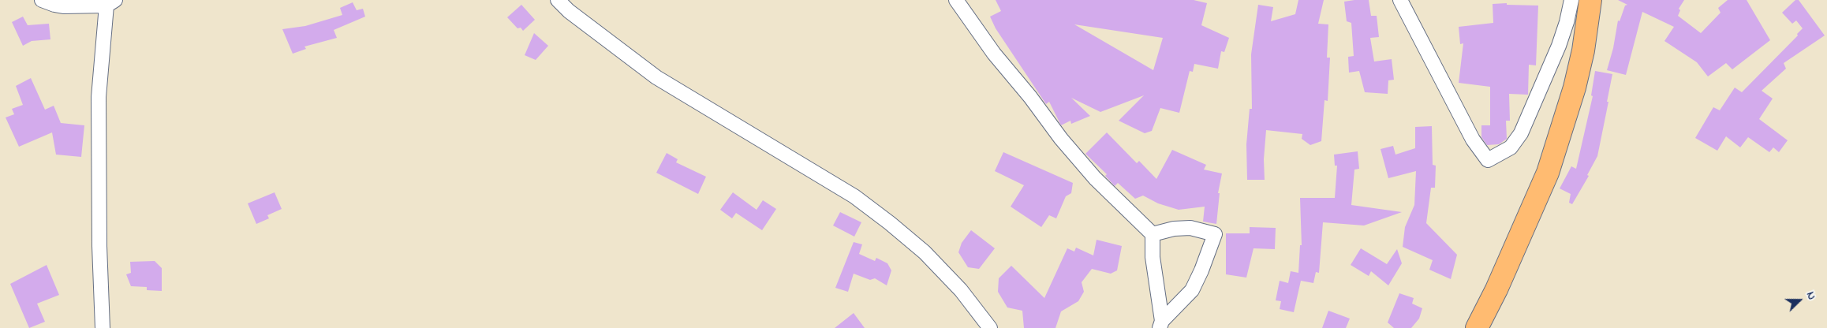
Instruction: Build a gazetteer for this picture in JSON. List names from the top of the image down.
{
  "north": "right"
}
